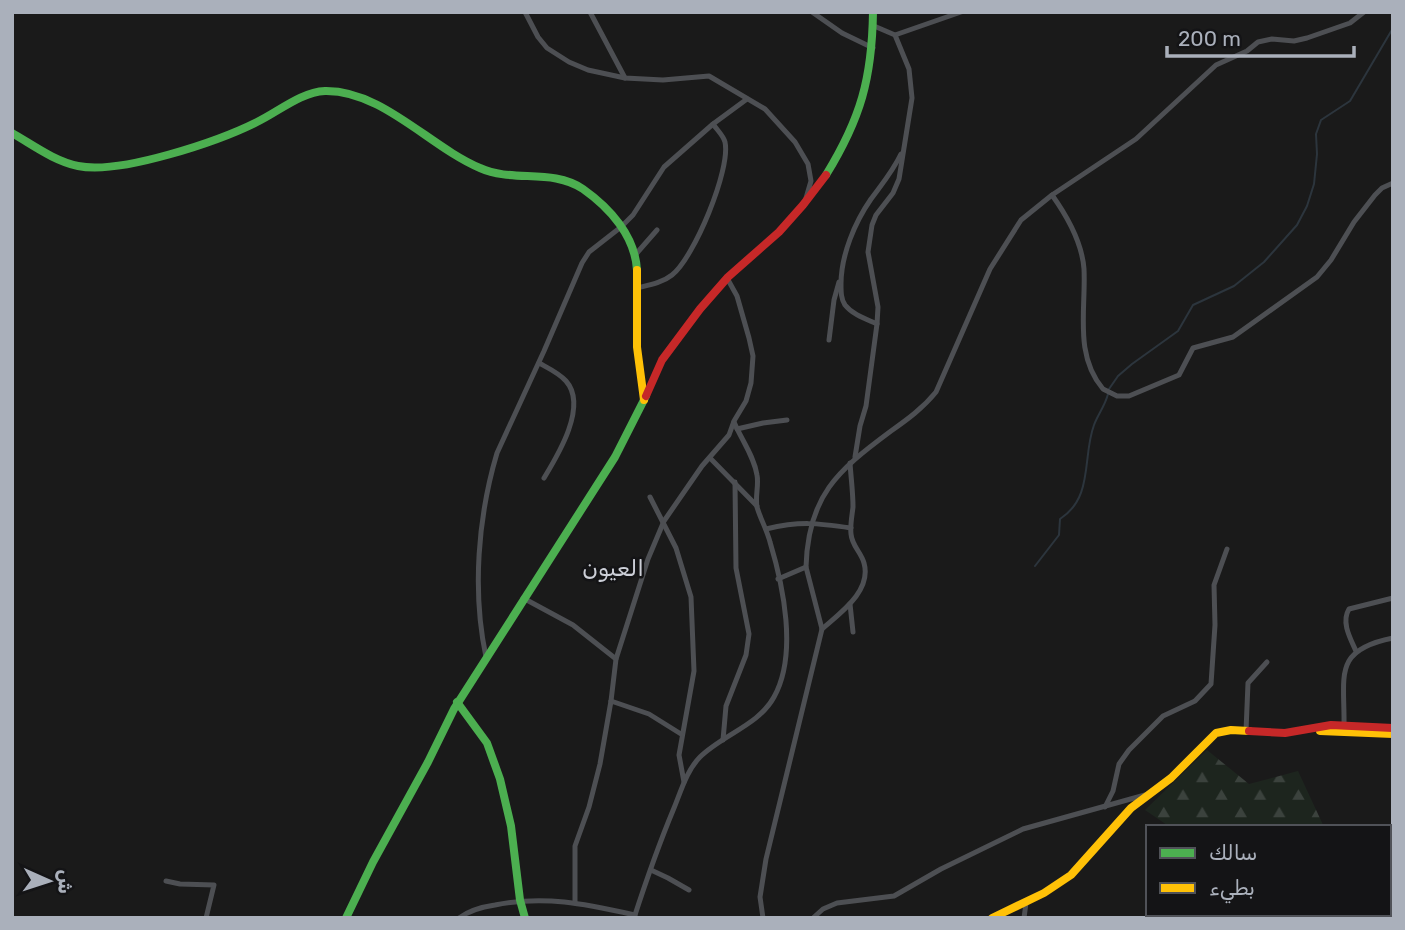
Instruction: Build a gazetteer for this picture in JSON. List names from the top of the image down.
{
  "districts": ["العيون"],
  "legend": ["سالك", "بطيء"],
  "scale_bar": "200 m",
  "north": "right"
}
